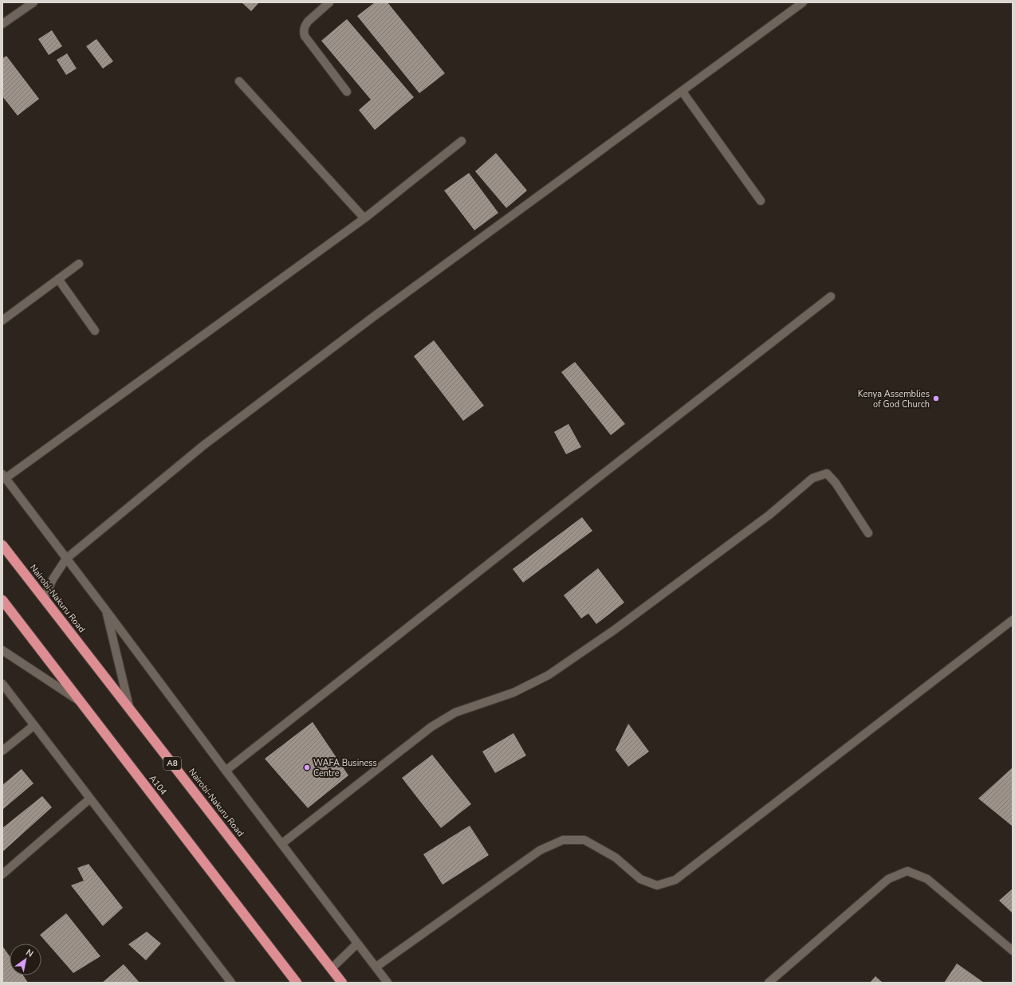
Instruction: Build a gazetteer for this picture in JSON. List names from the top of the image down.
{
  "streets": {
    "highway": ["Nairobi-Nakuru Road", "A8", "A104"]
  },
  "places": ["Kenya Assemblies of God Church", "WAFA Business Centre"],
  "north": "top right"
}
